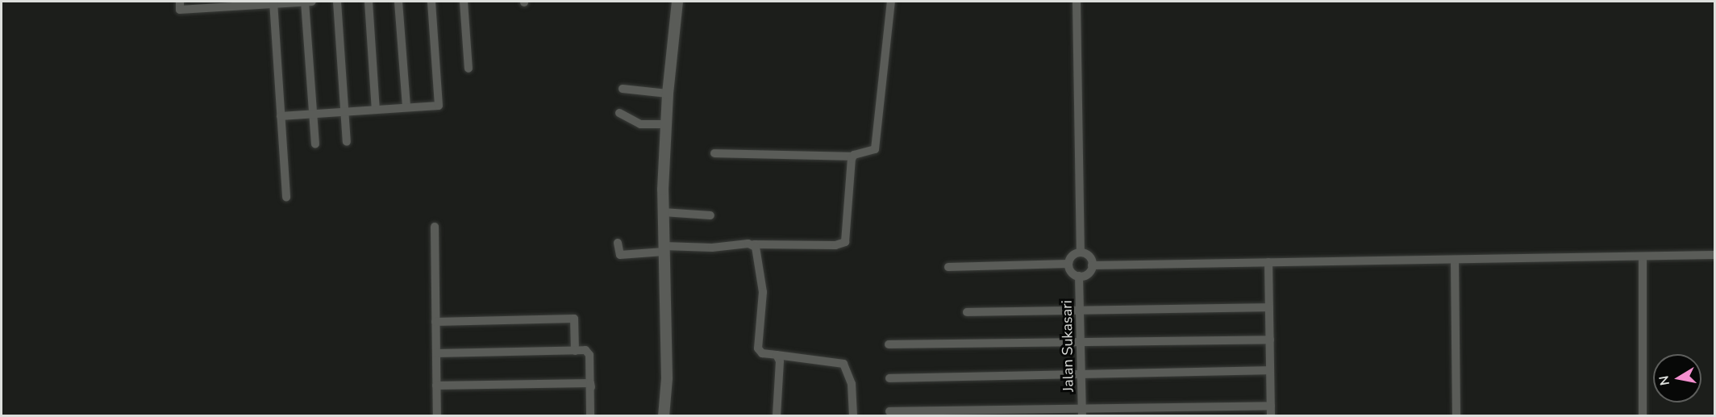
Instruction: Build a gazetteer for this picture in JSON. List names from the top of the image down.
{
  "streets": {
    "street": ["Jalan Sukasari"]
  },
  "north": "left"
}
